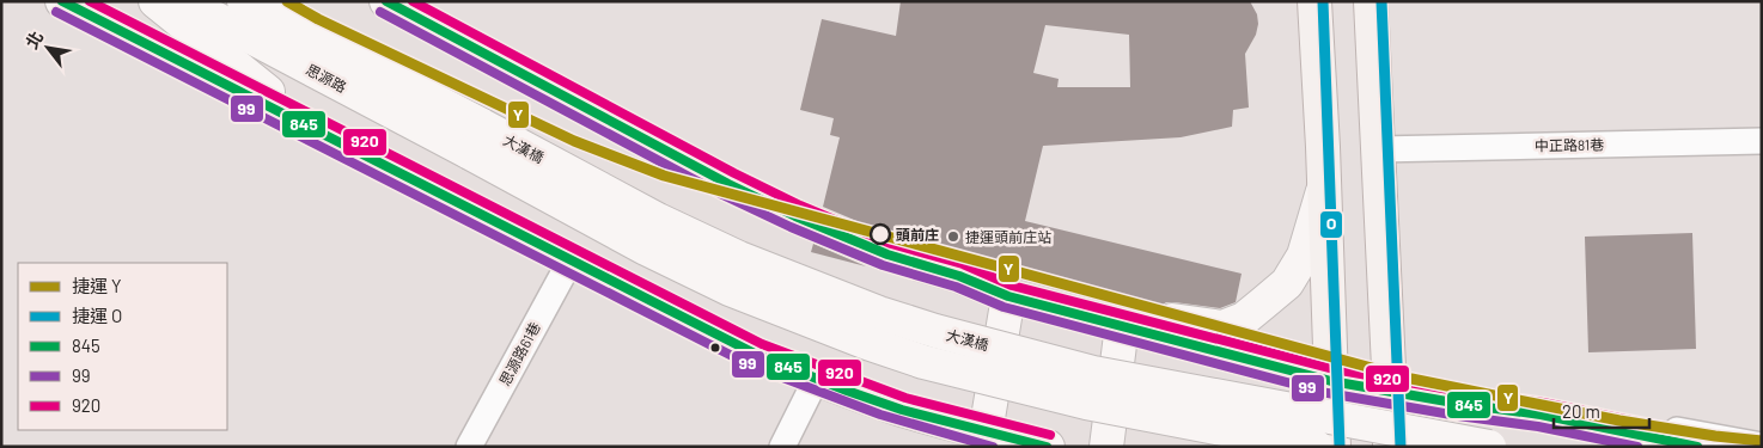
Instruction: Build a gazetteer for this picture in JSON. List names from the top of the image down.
{
  "streets": {
    "main road": ["思源路", "大漢橋"],
    "street": ["中正路81巷", "思源路61巷"]
  },
  "crossings": [
    ["思源路", "大漢橋"]
  ],
  "places": ["頭前庄", "捷運頭前庄站"],
  "lines": [
    "metro line Y",
    "metro line O",
    "transit line 845",
    "transit line 920",
    "transit line 99"
  ],
  "legend": [
    "捷運 Y",
    "捷運 O",
    "845",
    "99",
    "920"
  ],
  "scale_bar": "20 m",
  "north": "top left"
}
